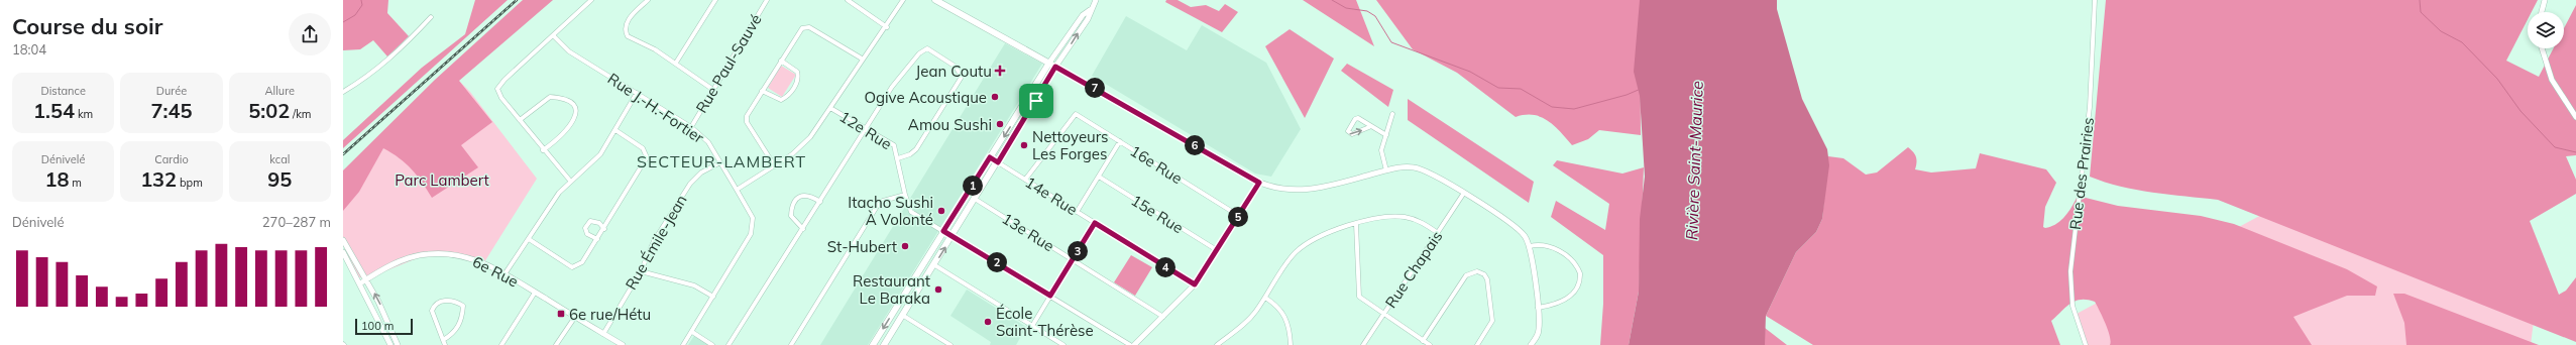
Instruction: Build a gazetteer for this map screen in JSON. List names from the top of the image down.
{
  "streets": {
    "street": [
      "Rue Paul-Sauvé",
      "Rue J.-H.-Fortier",
      "12e Rue",
      "16e Rue",
      "Rue des Prairies",
      "14e Rue",
      "15e Rue",
      "13e Rue",
      "Rue Émile-Jean",
      "Rue Chapais",
      "6e Rue"
    ]
  },
  "crossings": [
    ["Rue Paul-Sauvé", "Rue J.-H.-Fortier"],
    ["Rue J.-H.-Fortier", "Rue Émile-Jean"],
    ["16e Rue", "14e Rue"],
    ["Rue Émile-Jean", "6e Rue"]
  ],
  "districts": ["SECTEUR-LAMBERT"],
  "water": ["Rivière Saint-Maurice"],
  "parks": ["Parc Lambert"],
  "places": {
    "health": ["Jean Coutu"],
    "other": [
      "Ogive Acoustique",
      "Amou Sushi",
      "Nettoyeurs Les Forges",
      "Itacho Sushi À Volonté",
      "St-Hubert",
      "Restaurant Le Baraka",
      "École Saint-Thérèse"
    ],
    "transit": ["6e rue/Hétu"]
  },
  "scale_bar": "100 m",
  "page": {
    "heading": ["Course du soir", "18:04"],
    "stats": [
      ["Distance", "1.54 km"],
      ["Durée", "7:45"],
      ["Allure", "5:02 /km"],
      ["Dénivelé", "18 m"],
      ["Cardio", "132 bpm"],
      ["kcal", "95"]
    ],
    "pins": [
      "7",
      "6",
      "1",
      "5",
      "3",
      "2",
      "4"
    ],
    "chart": ["Dénivelé", "270–287 m"],
    "scale": "100 m"
  }
}
